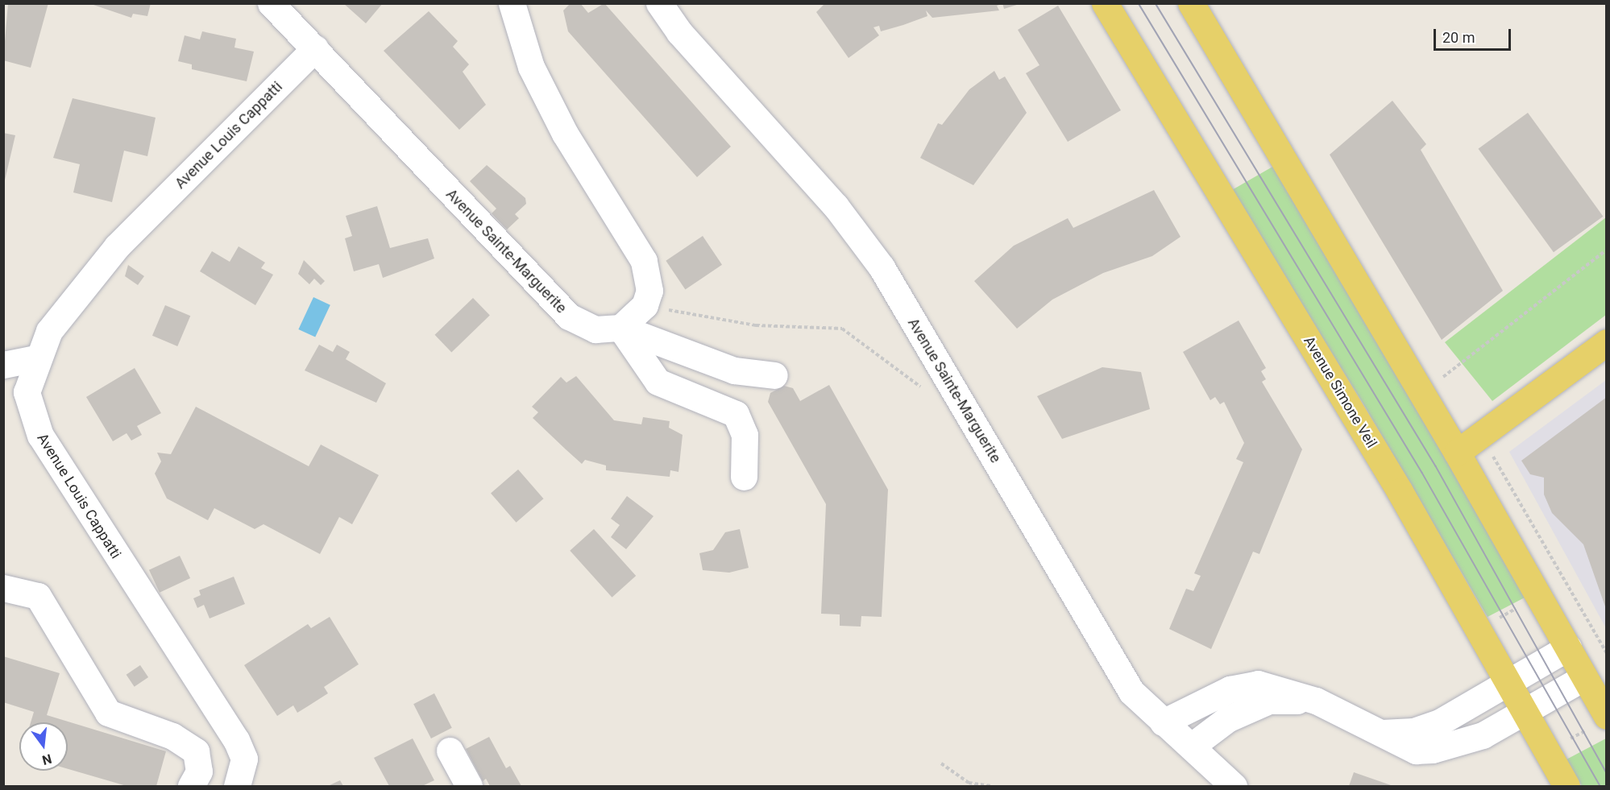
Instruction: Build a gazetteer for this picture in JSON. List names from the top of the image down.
{
  "streets": {
    "main road": ["Avenue Simone Veil"],
    "street": ["Avenue Louis Cappatti", "Avenue Sainte-Marguerite"]
  },
  "crossings": [
    ["Avenue Louis Cappatti", "Avenue Sainte-Marguerite"]
  ],
  "scale_bar": "20 m",
  "north": "bottom"
}
